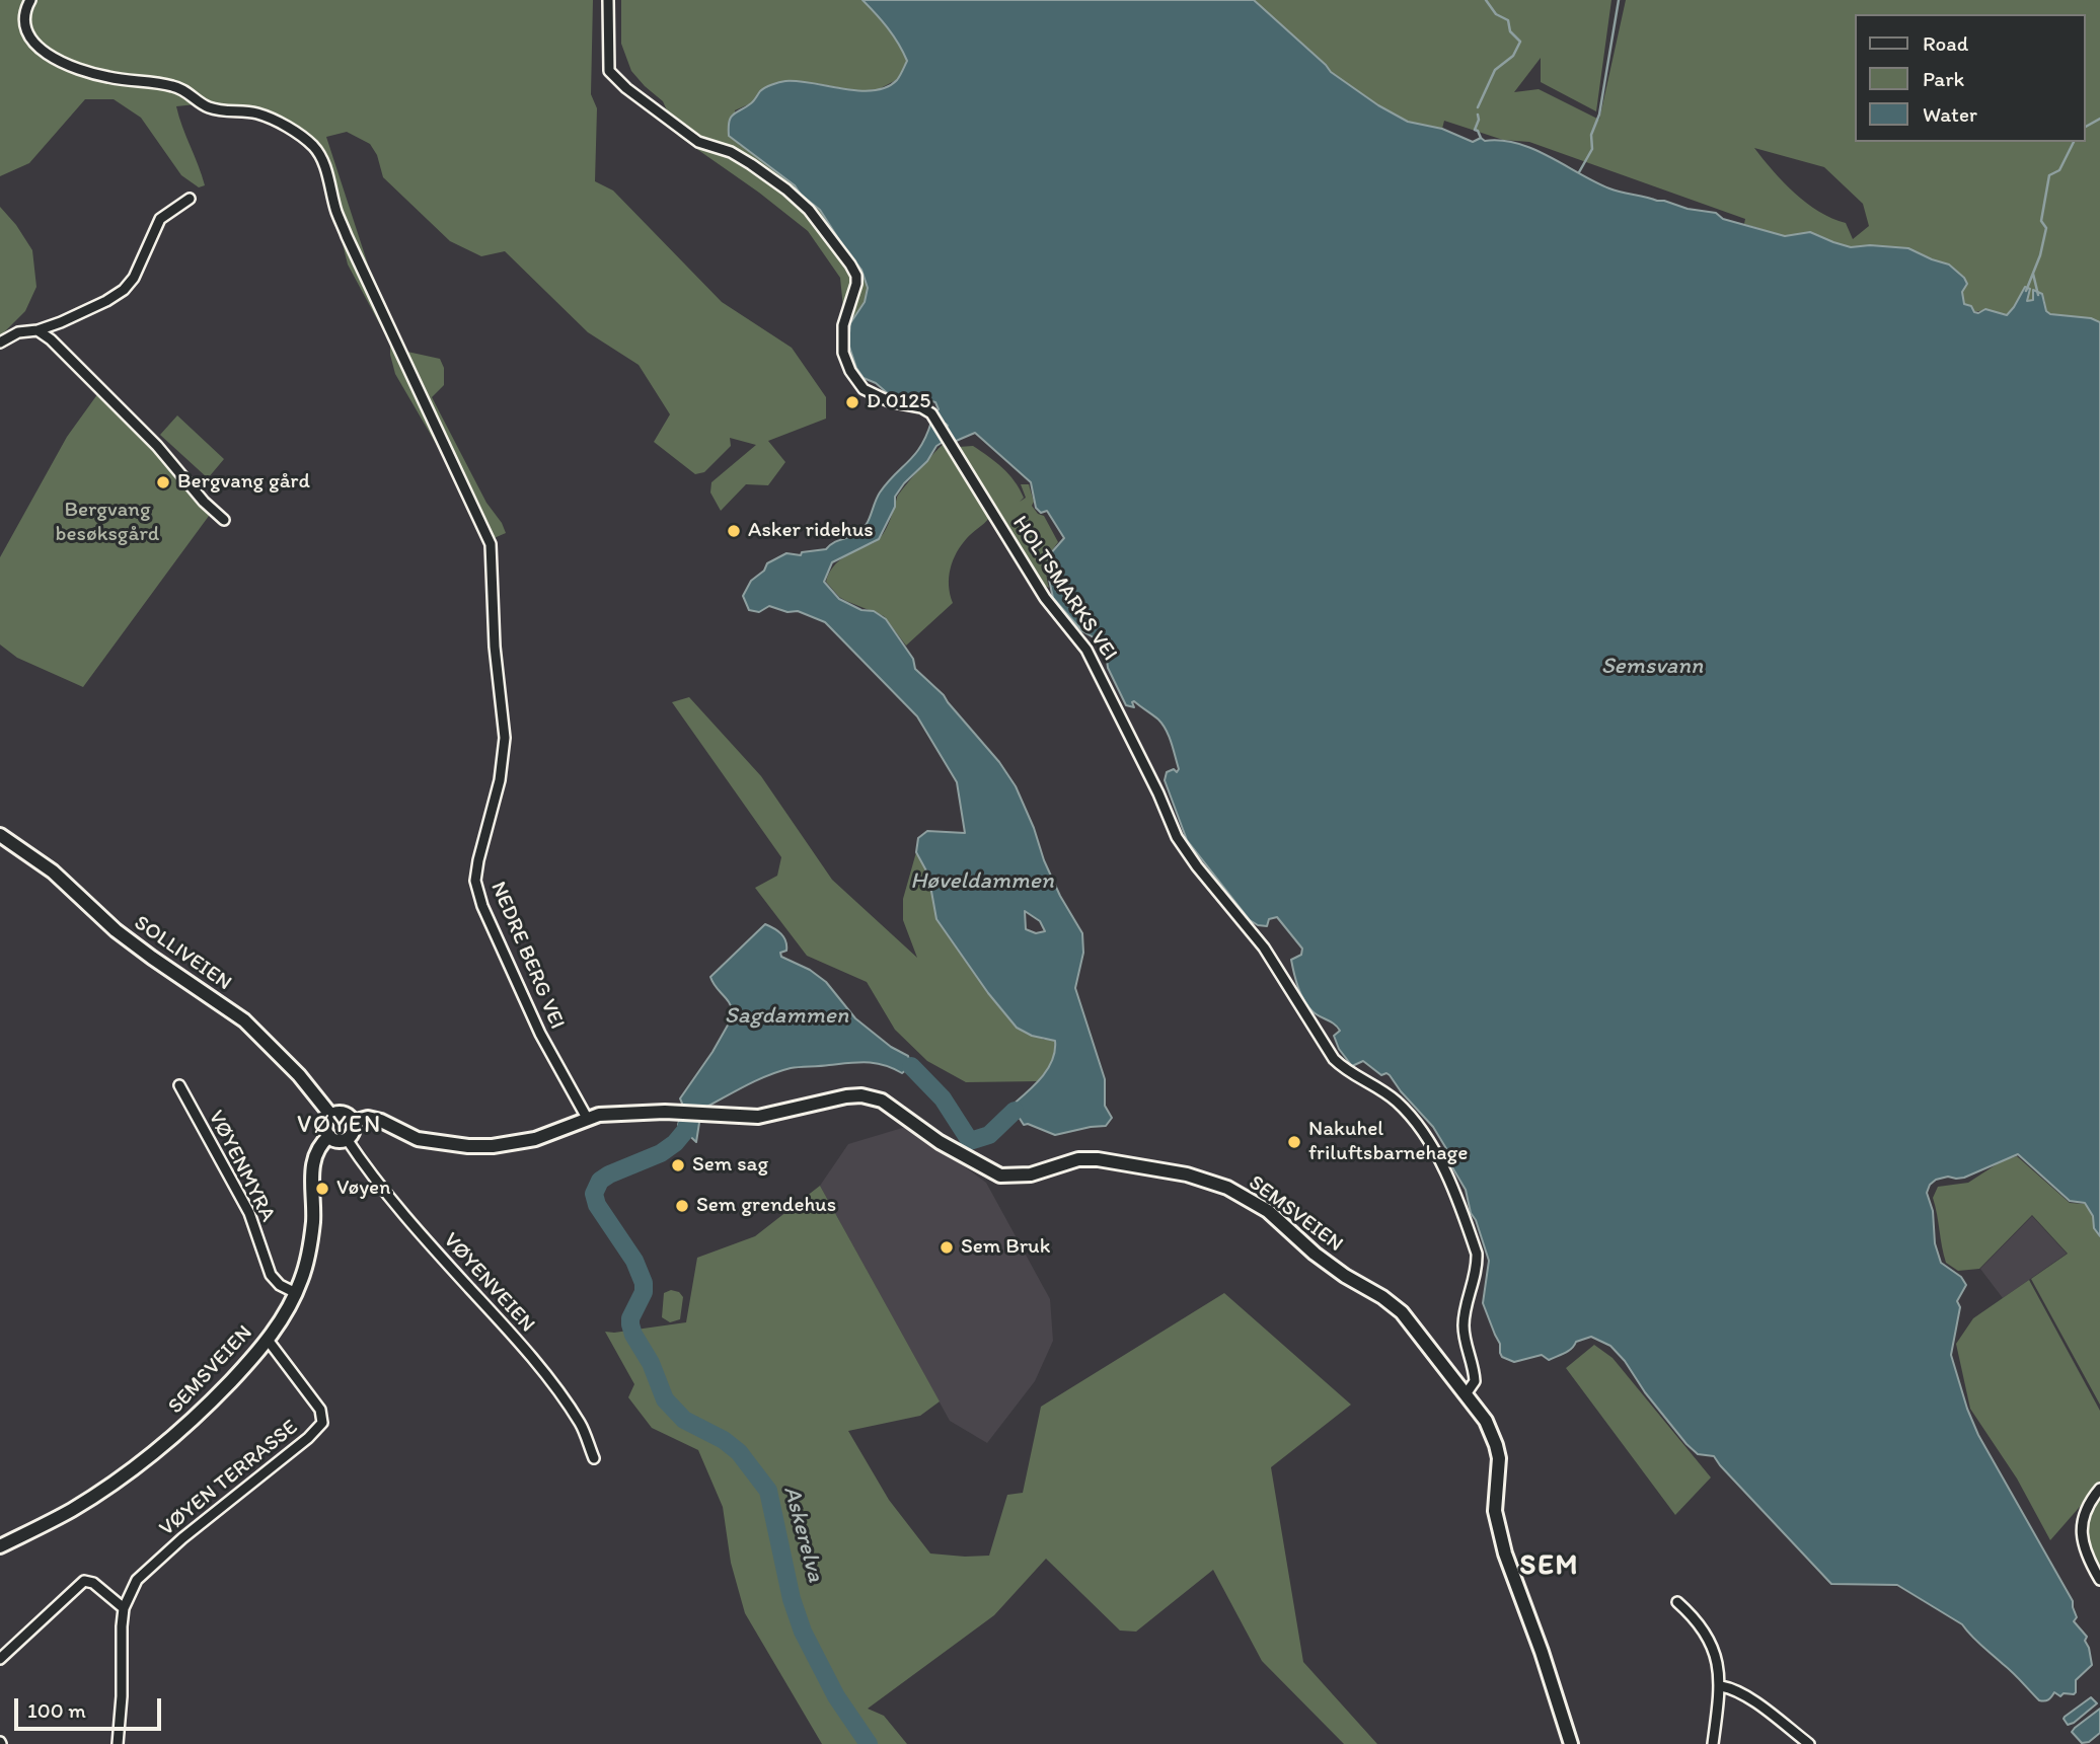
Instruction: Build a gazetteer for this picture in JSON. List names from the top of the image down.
{
  "streets": {
    "main road": ["SOLLIVEIEN", "SEMSVEIEN"],
    "street": [
      "HOLTSMARKS VEI",
      "NEDRE BERG VEI",
      "VØYENMYRA",
      "VØYENVEIEN",
      "VØYEN TERRASSE"
    ]
  },
  "crossings": [
    ["HOLTSMARKS VEI", "SEMSVEIEN"],
    ["SOLLIVEIEN", "SEMSVEIEN"],
    ["SOLLIVEIEN", "VØYENVEIEN"],
    ["NEDRE BERG VEI", "SEMSVEIEN"],
    ["VØYENMYRA", "SEMSVEIEN"],
    ["SEMSVEIEN", "VØYENVEIEN"],
    ["SEMSVEIEN", "VØYEN TERRASSE"]
  ],
  "districts": ["VØYEN", "SEM"],
  "water": [
    "Semsvann",
    "Høveldammen",
    "Sagdammen",
    "Askerelva"
  ],
  "parks": ["Bergvang besøksgård"],
  "places": [
    "D 0125",
    "Bergvang gård",
    "Asker ridehus",
    "Nakuhel friluftsbarnehage",
    "Sem sag",
    "Vøyen",
    "Sem grendehus",
    "Sem Bruk"
  ],
  "legend": ["Road", "Park", "Water"],
  "scale_bar": "100 m"
}
